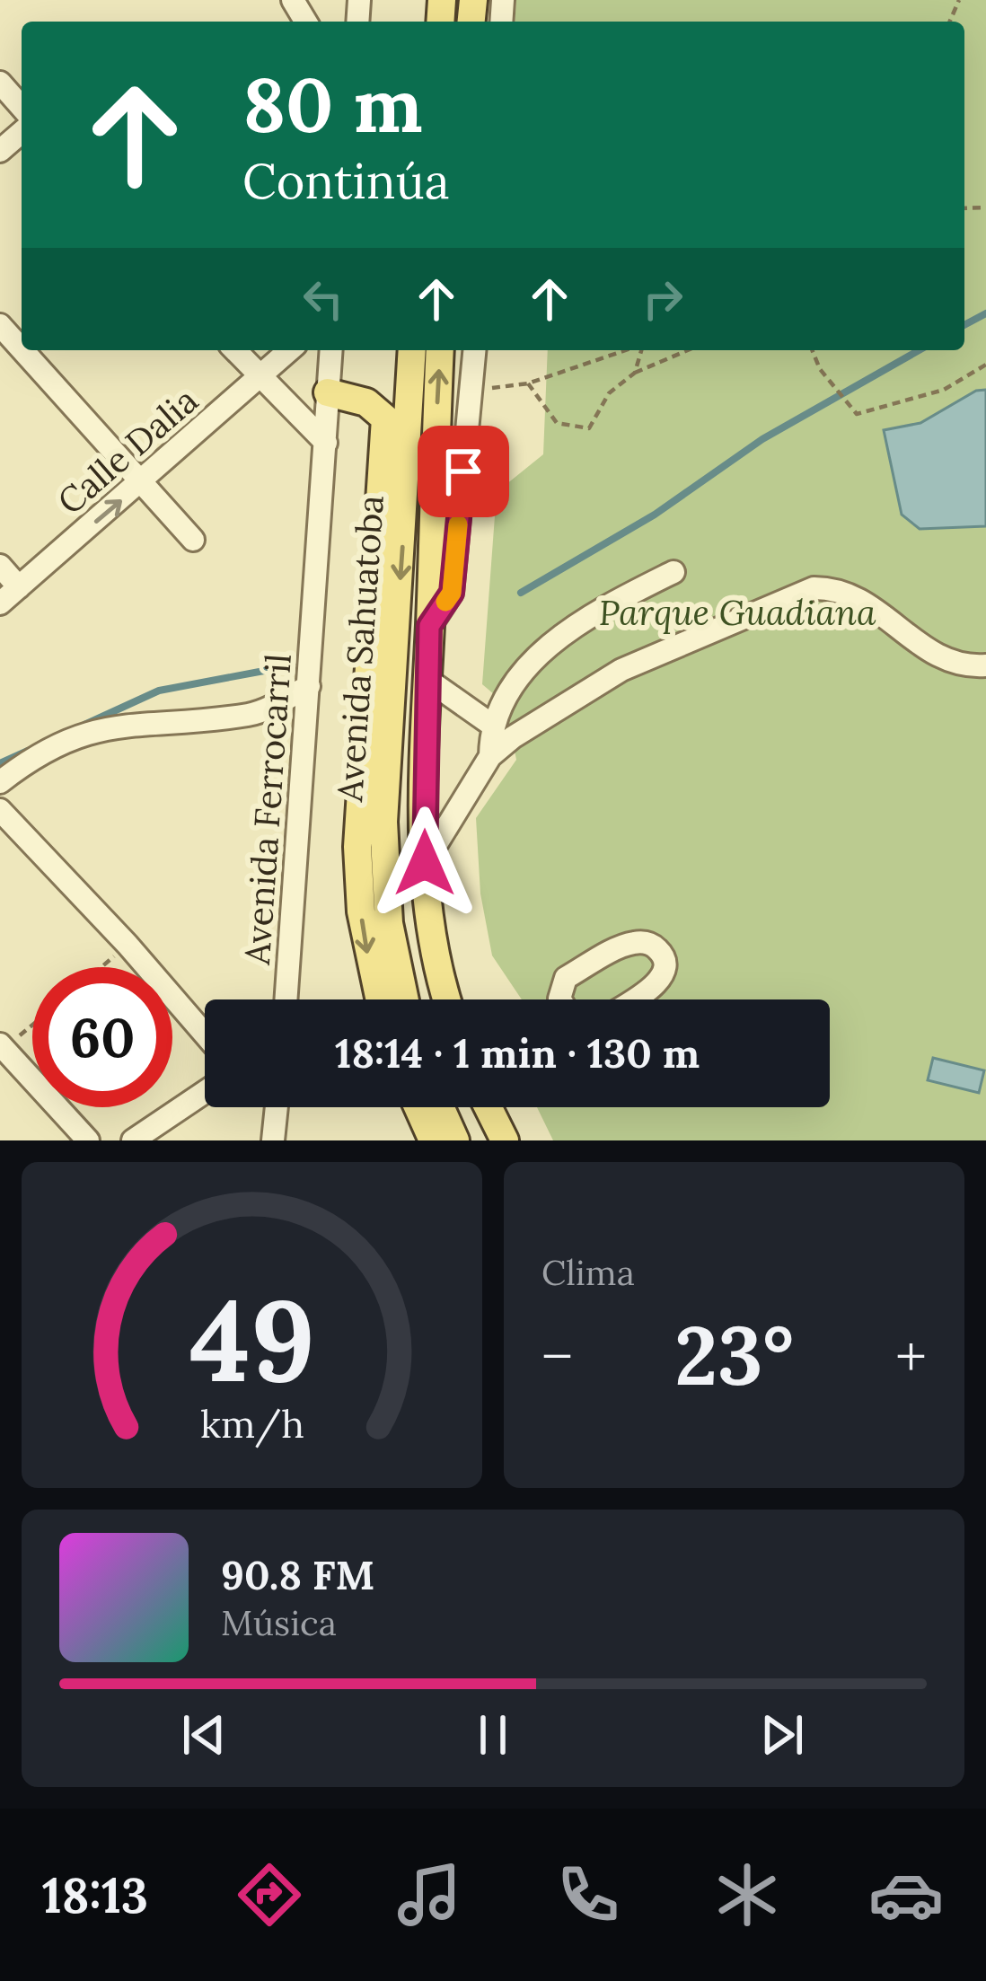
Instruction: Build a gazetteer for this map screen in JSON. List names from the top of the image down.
{
  "streets": {
    "main road": ["Avenida Sahuatoba"],
    "street": ["Calle Dalia", "Avenida Ferrocarril"]
  },
  "crossings": [
    ["Avenida Sahuatoba", "Avenida Ferrocarril"]
  ],
  "one_way": ["Calle Dalia"],
  "parks": ["Parque Guadiana"],
  "page": {
    "turn": ["80 m", "Continúa"],
    "limit": "60",
    "trip": "18:14 · 1 min · 130 m",
    "tile": "Clima",
    "heat": ["−", "23°", "+"],
    "song": ["90.8 FM", "Música"],
    "tabs": "18:13",
    "gauge": ["49", "km/h"]
  }
}
